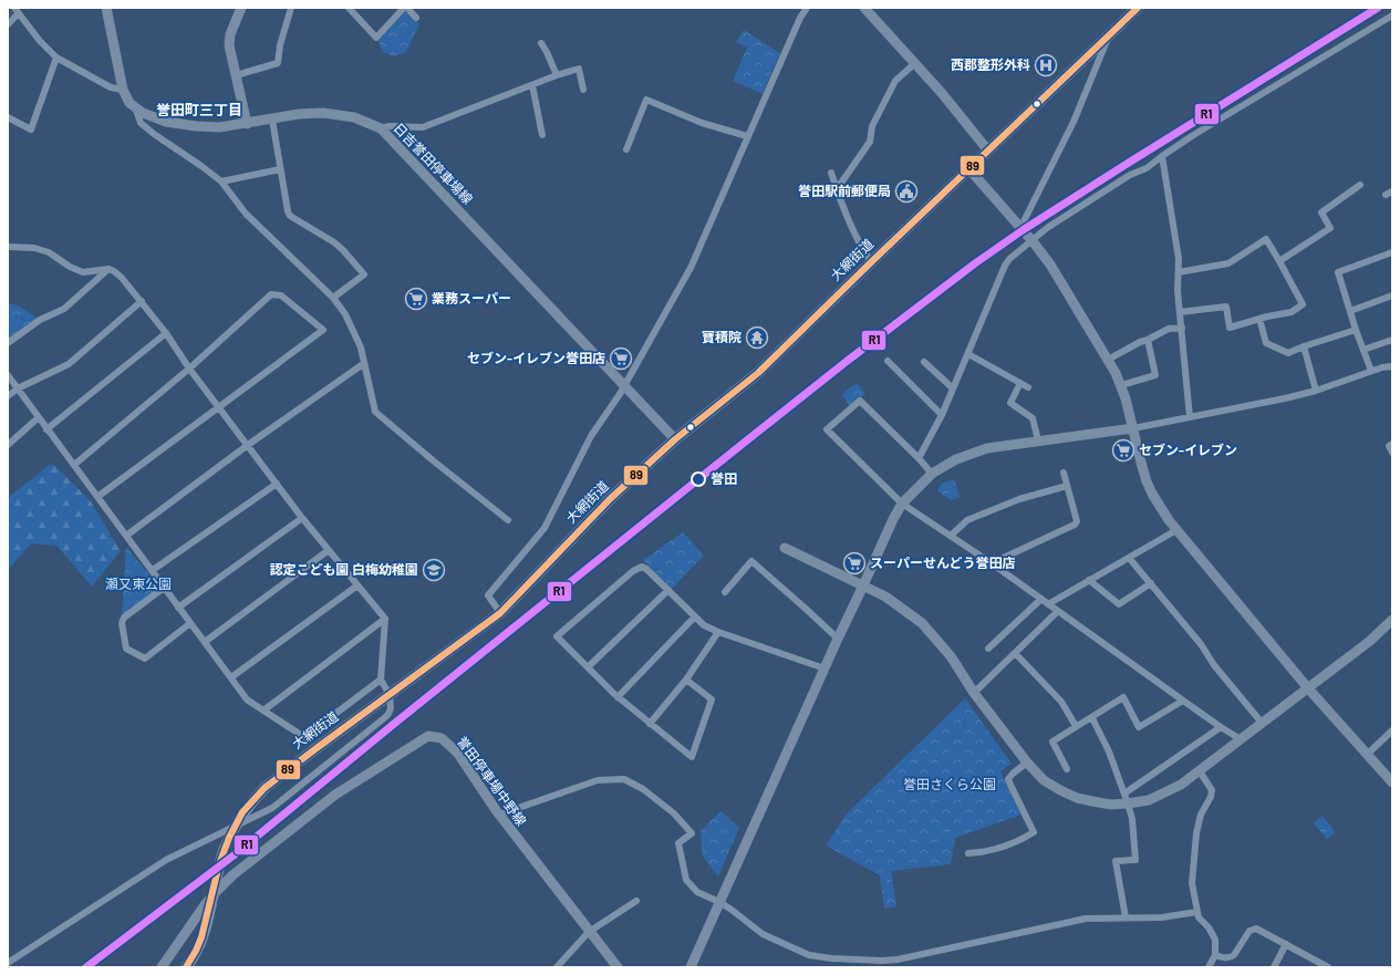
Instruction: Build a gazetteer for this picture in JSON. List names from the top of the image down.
{
  "streets": {
    "main road": ["大網街道"],
    "street": ["日吉誉田停車場線", "誉田停車場中野線"]
  },
  "crossings": [
    ["日吉誉田停車場線", "大網街道"]
  ],
  "districts": ["誉田町三丁目"],
  "parks": ["瀬又東公園", "誉田さくら公園"],
  "places": {
    "hospital": ["西郡整形外科"],
    "public building": ["誉田駅前郵便局"],
    "supermarket": [
      "業務スーパー",
      "セブン-イレブン誉田店",
      "セブン-イレブン",
      "スーパーせんどう誉田店"
    ],
    "temple": ["寶積院"],
    "other": ["誉田"],
    "school or university": ["認定こども園 白梅幼稚園"]
  },
  "lines": ["transit line R1", "transit line 89"]
}
